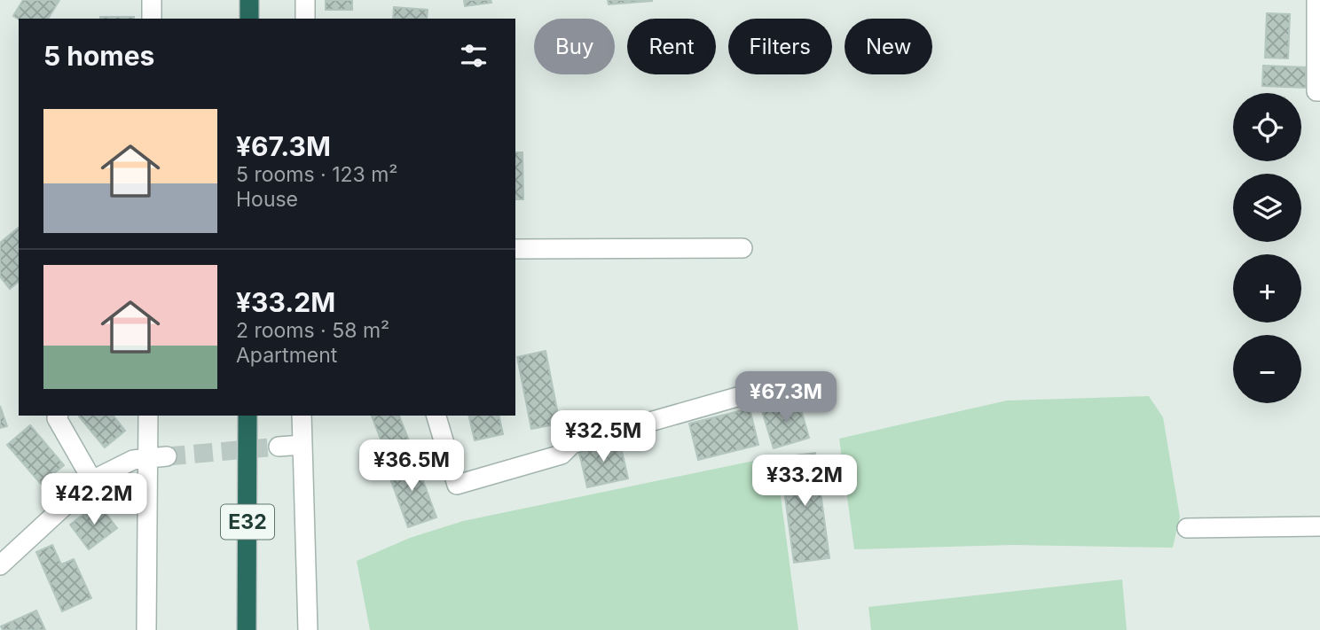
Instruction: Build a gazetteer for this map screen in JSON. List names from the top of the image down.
{
  "streets": {
    "highway": ["E32"]
  },
  "page": {
    "chip": [
      "Buy",
      "Rent",
      "Filters",
      "New"
    ],
    "heading": "5 homes",
    "map_buttons": ["+", "−"],
    "list": [
      {
        "name": "¥67.3M",
        "note": "5 rooms · 123 m² · House"
      },
      {
        "name": "¥33.2M",
        "note": "2 rooms · 58 m² · Apartment"
      }
    ],
    "price": [
      "¥67.3M",
      "¥32.5M",
      "¥36.5M",
      "¥33.2M",
      "¥42.2M"
    ]
  }
}
